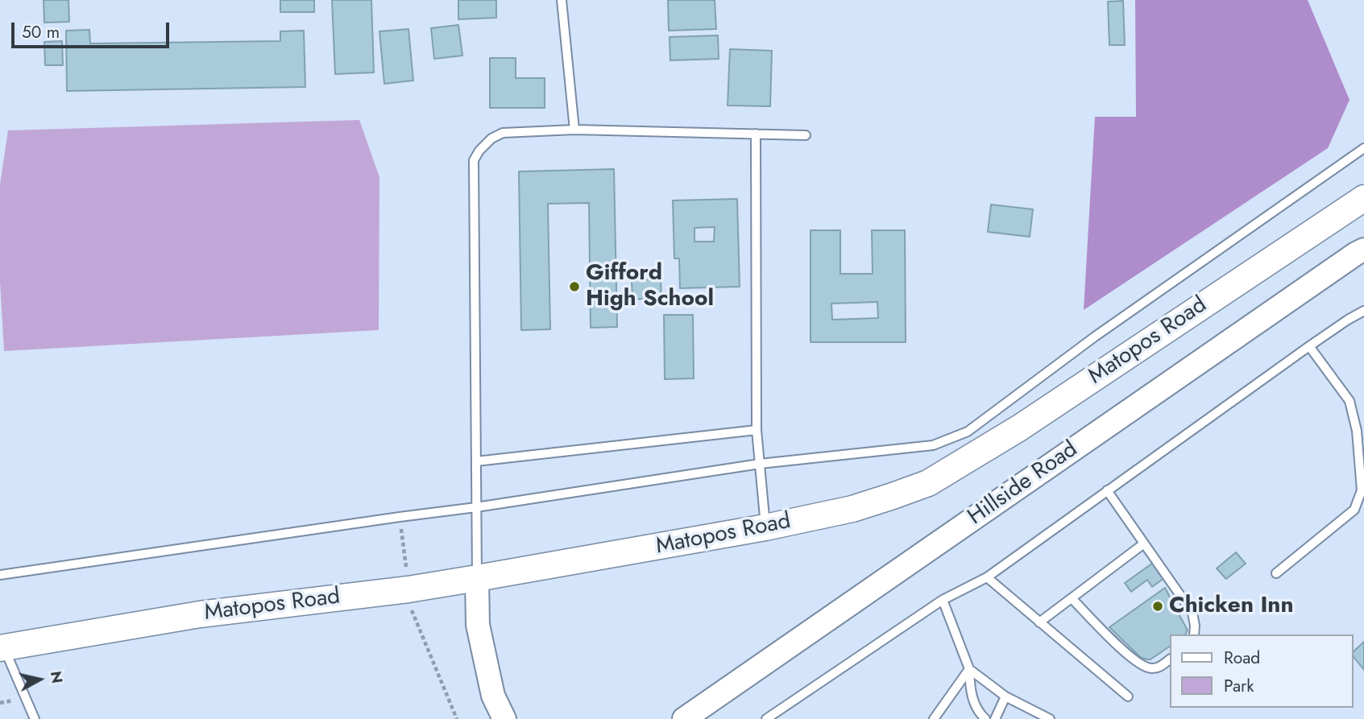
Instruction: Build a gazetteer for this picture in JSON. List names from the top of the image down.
{
  "streets": {
    "main road": ["Matopos Road"],
    "street": ["Hillside Road"]
  },
  "places": ["Gifford High School", "Chicken Inn"],
  "legend": ["Road", "Park"],
  "scale_bar": "50 m",
  "north": "right"
}
